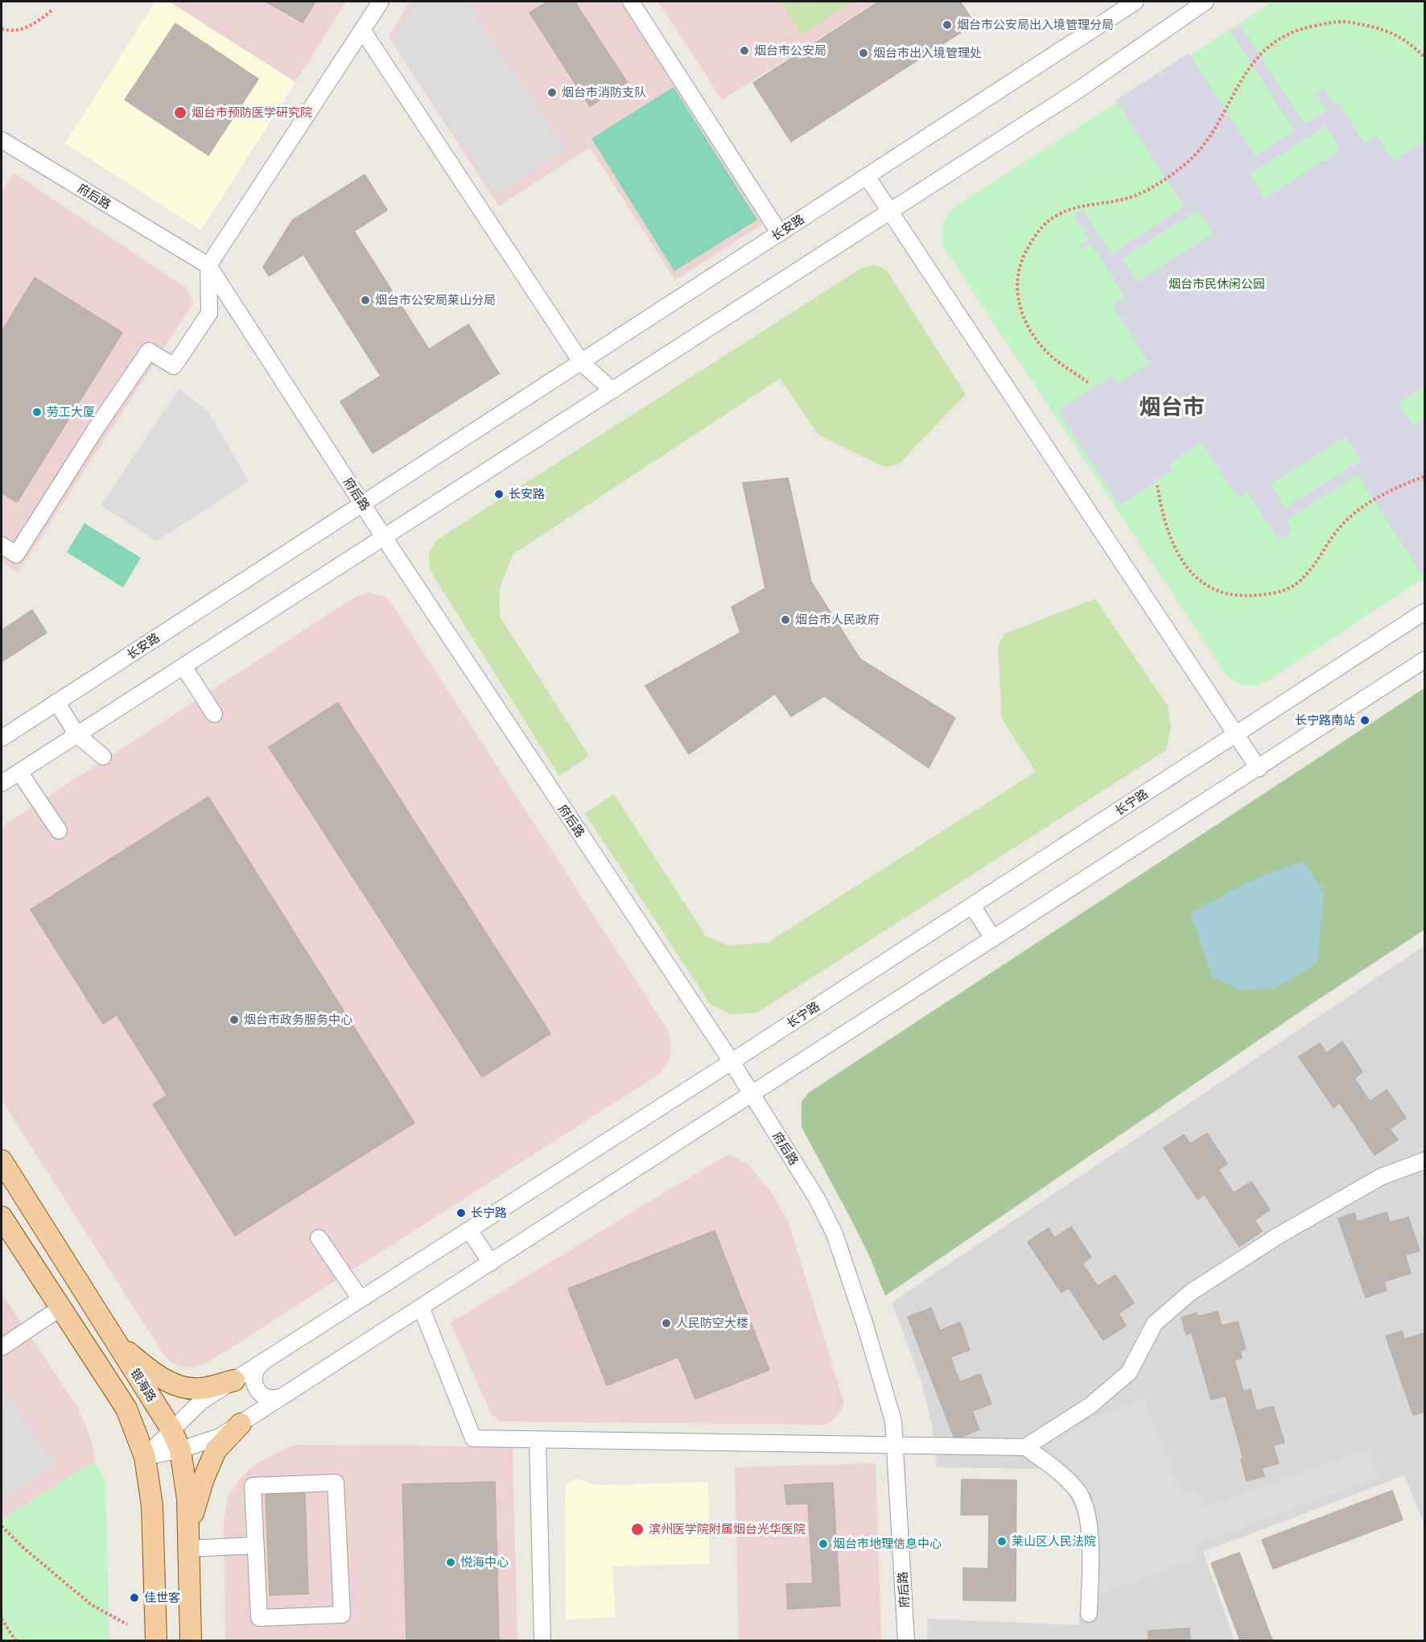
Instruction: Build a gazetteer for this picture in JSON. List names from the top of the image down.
{
  "streets": {
    "main road": ["银海路"],
    "street": ["府后路", "长安路", "长宁路"]
  },
  "crossings": [
    ["府后路", "长安路"],
    ["府后路", "长宁路"],
    ["长宁路", "银海路"]
  ],
  "districts": ["烟台市"],
  "parks": ["烟台市民休闲公园"],
  "places": [
    "烟台市公安局出入境管理分局",
    "烟台市公安局",
    "烟台市出入境管理处",
    "烟台市消防支队",
    "烟台市预防医学研究院",
    "烟台市公安局莱山分局",
    "劳工大厦",
    "长安路",
    "烟台市人民政府",
    "长宁路南站",
    "烟台市政务服务中心",
    "长宁路",
    "人民防空大楼",
    "滨州医学院附属烟台光华医院",
    "莱山区人民法院",
    "烟台市地理信息中心",
    "悦海中心",
    "佳世客"
  ]
}
